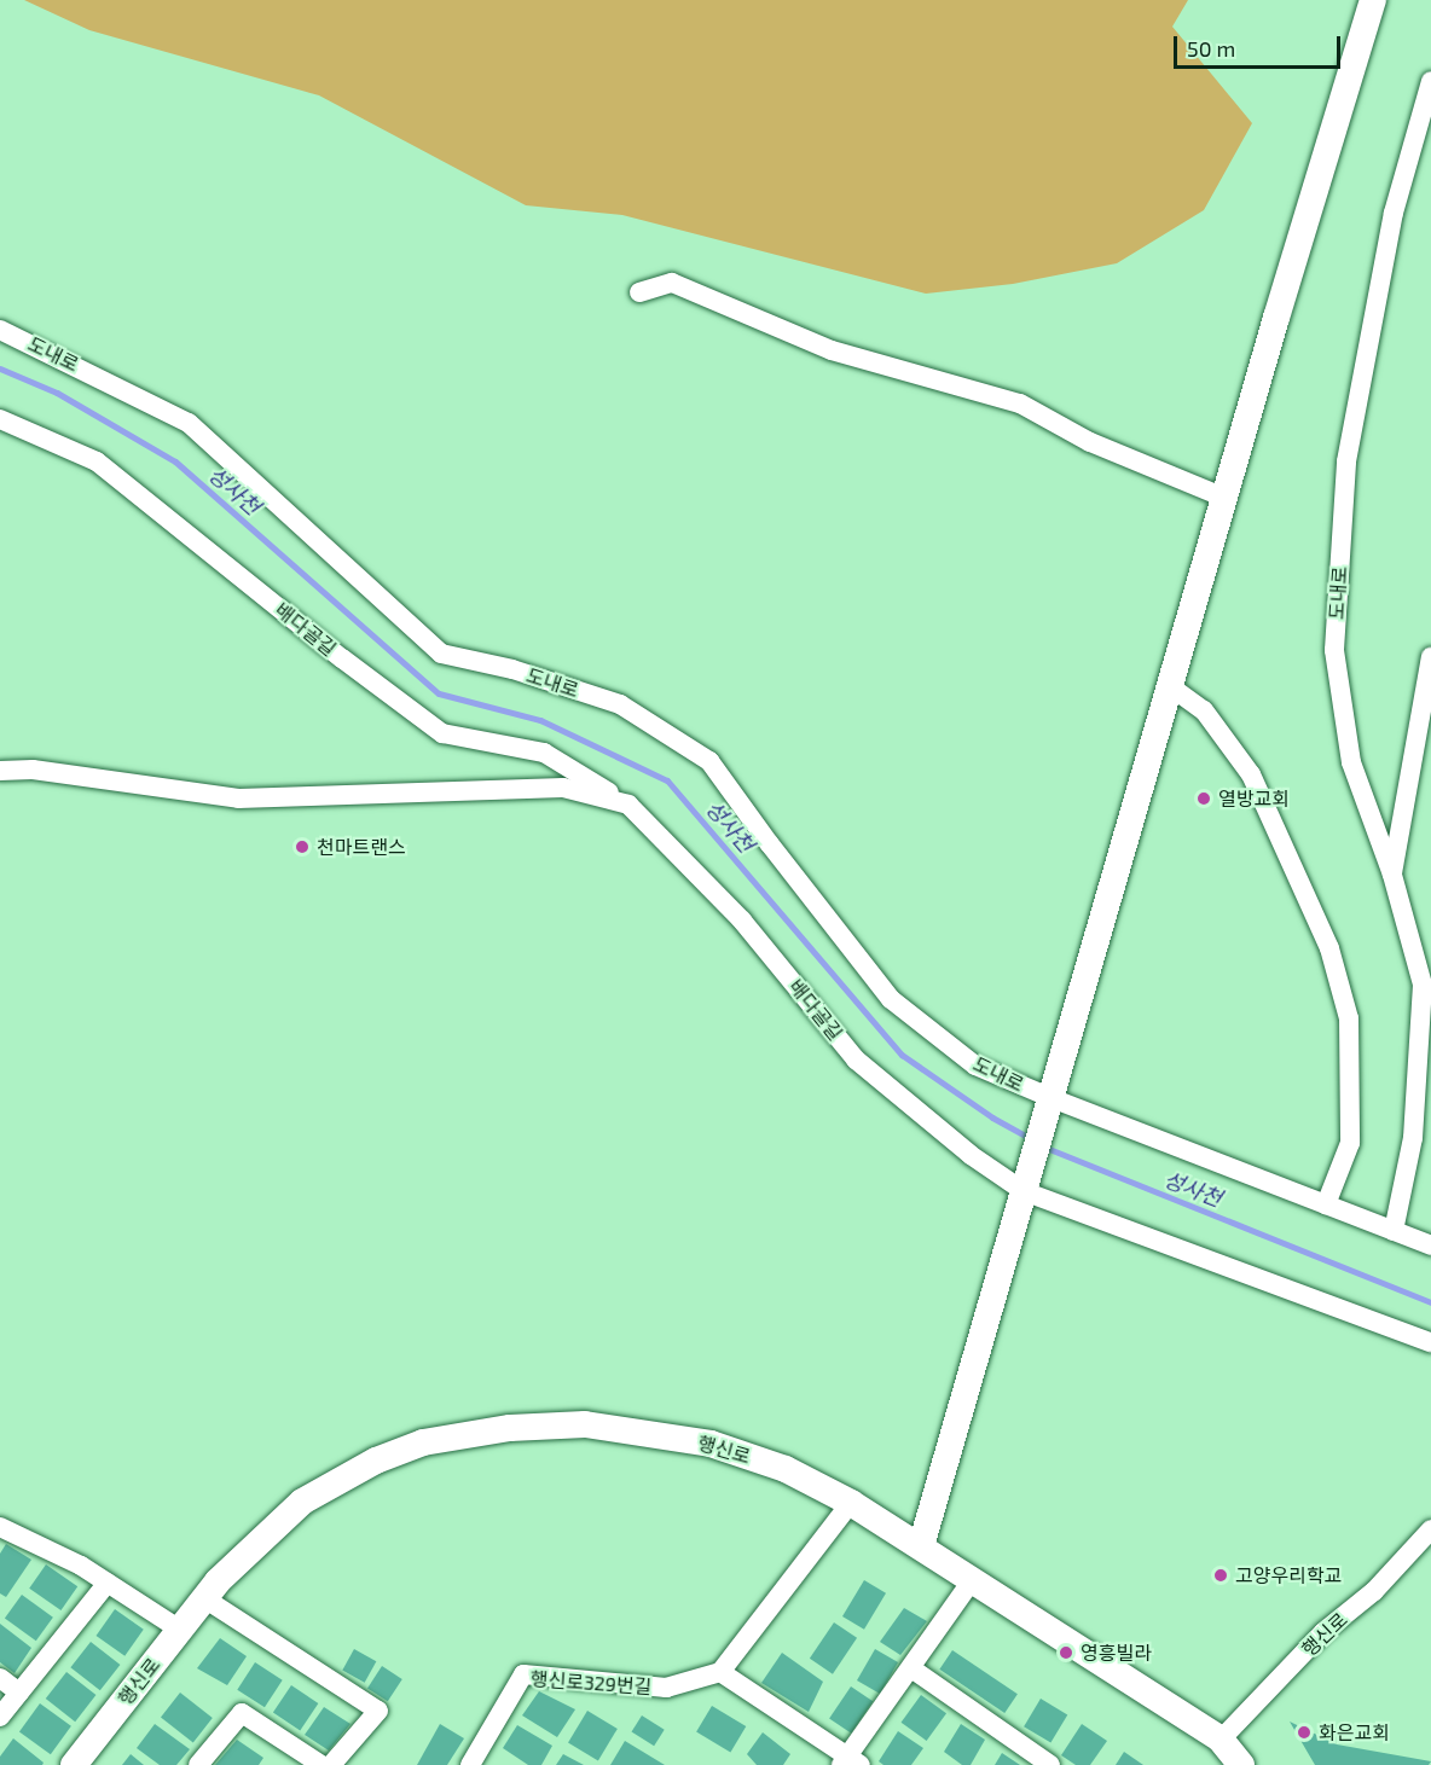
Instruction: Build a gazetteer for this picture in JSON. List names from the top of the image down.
{
  "streets": {
    "street": [
      "도내로",
      "배다골길",
      "행신로",
      "행신로329번길"
    ]
  },
  "water": ["성사천"],
  "places": [
    "열방교회",
    "천마트랜스",
    "고양우리학교",
    "영흥빌라",
    "화은교회"
  ],
  "scale_bar": "50 m"
}
